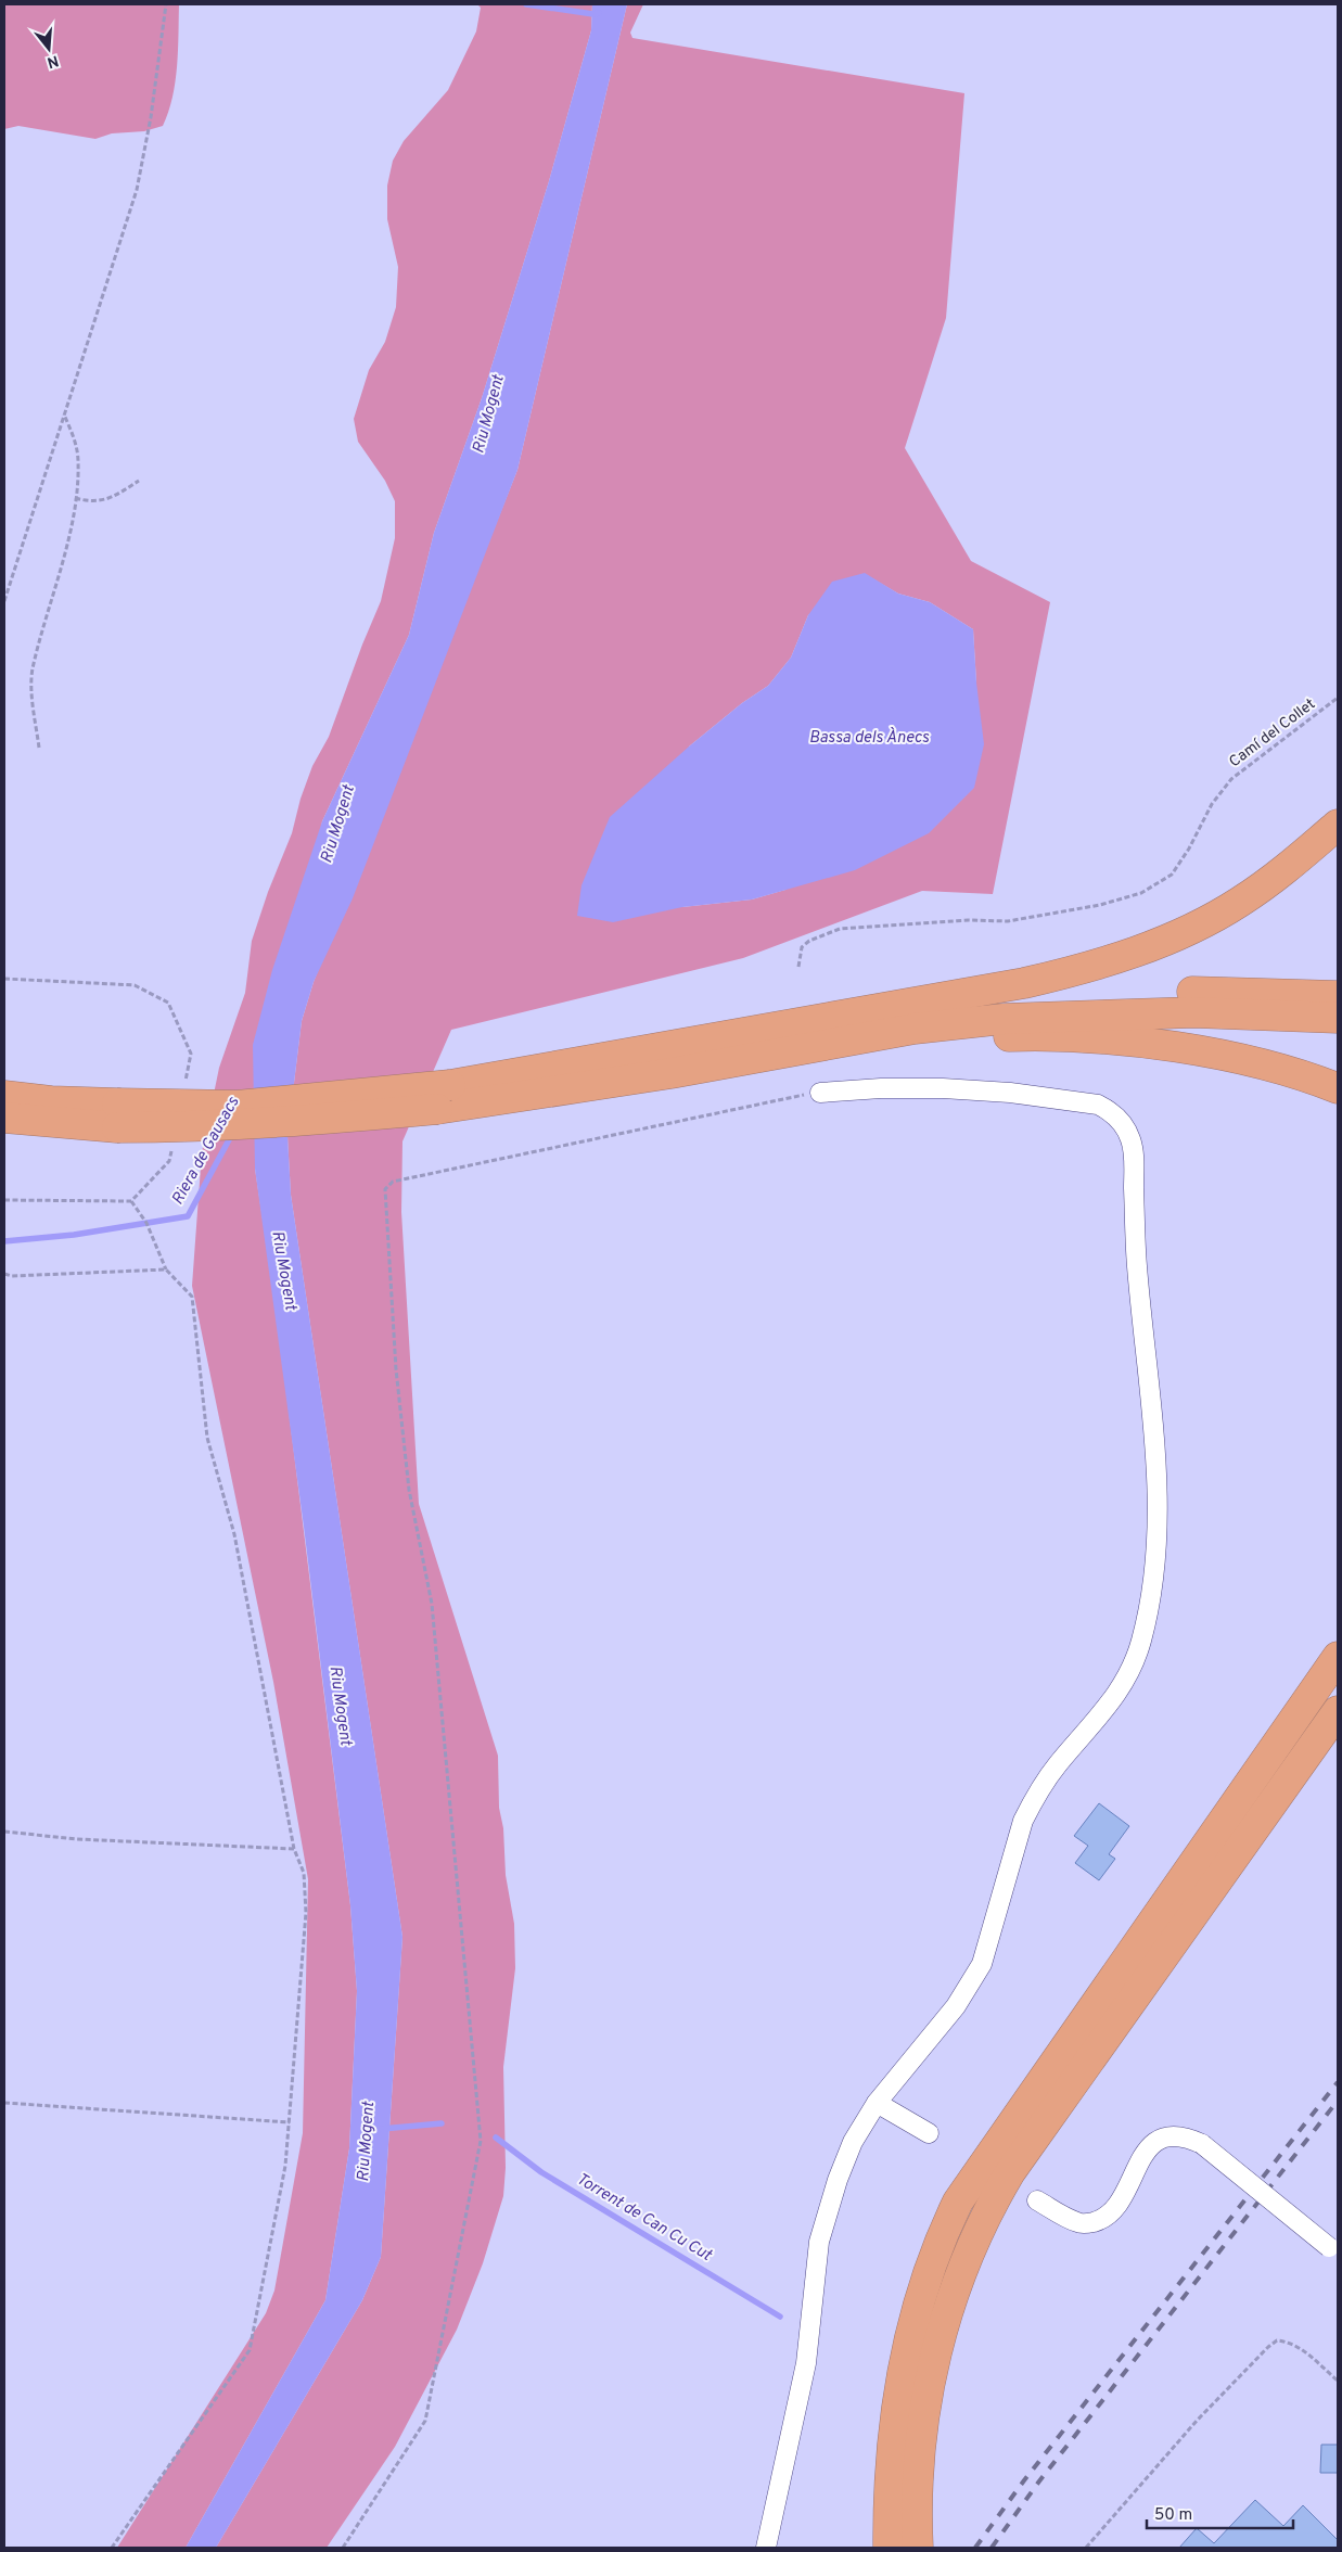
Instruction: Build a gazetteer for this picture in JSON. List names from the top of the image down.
{
  "streets": {
    "path": ["Camí del Collet"]
  },
  "water": [
    "Riu Mogent",
    "Bassa dels Ànecs",
    "Riera de Gausacs",
    "Torrent de Can Cu Cut"
  ],
  "scale_bar": "50 m",
  "north": "bottom"
}
